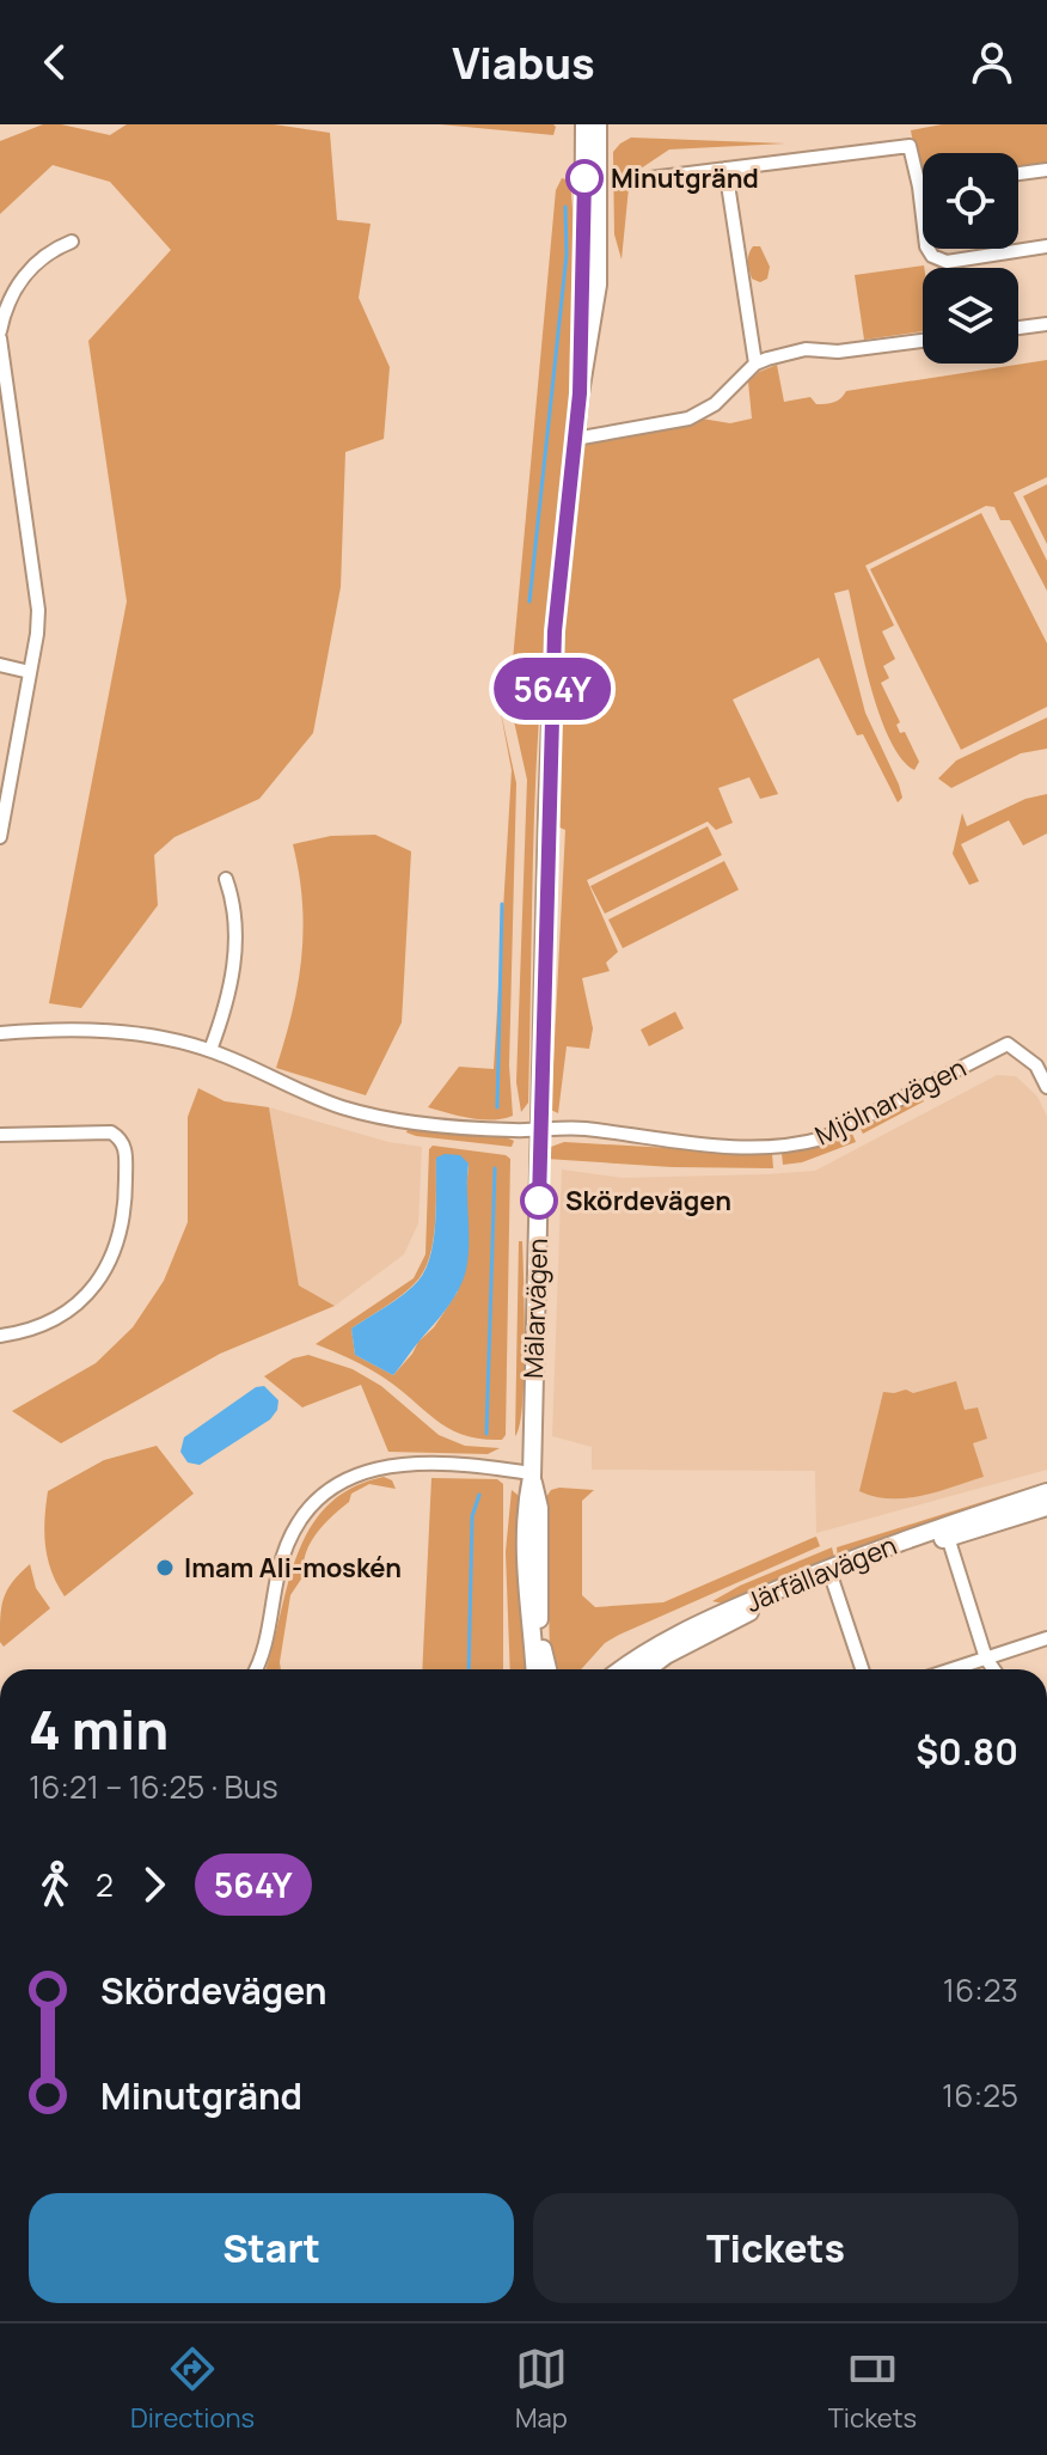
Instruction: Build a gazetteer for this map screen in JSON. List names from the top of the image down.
{
  "streets": {
    "street": ["Mjölnarvägen", "Mälarvägen", "Järfällavägen"]
  },
  "crossings": [
    ["Mjölnarvägen", "Mälarvägen"]
  ],
  "places": ["Minutgränd", "Skördevägen", "Imam Ali-moskén"],
  "lines": ["bus line 564Y"],
  "page": {
    "header": "Viabus",
    "on_map": "564Y",
    "heading": ["4 min", "16:21 – 16:25 · Bus", "$0.80"],
    "legs": ["2", "564Y"],
    "list": [
      {
        "name": "Skördevägen",
        "value": "16:23"
      },
      {
        "name": "Minutgränd",
        "value": "16:25"
      }
    ],
    "buttons": ["Start", "Tickets"],
    "tabs": ["Directions", "Map", "Tickets"]
  }
}
